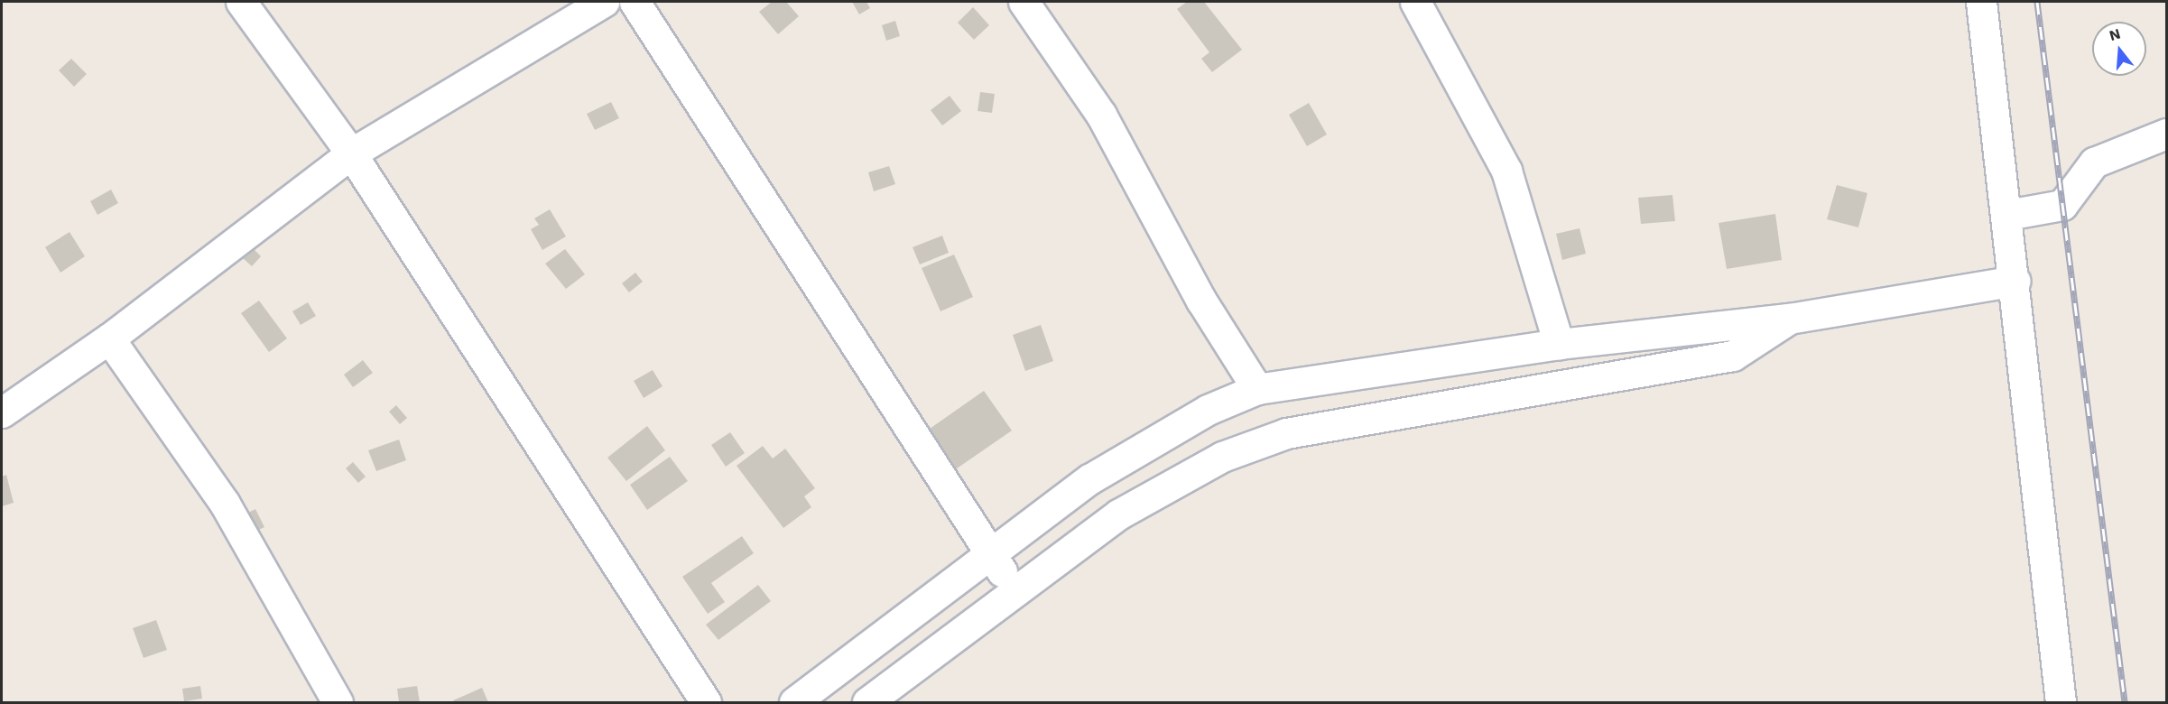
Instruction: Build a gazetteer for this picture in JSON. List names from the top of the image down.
{
  "north": "top"
}
